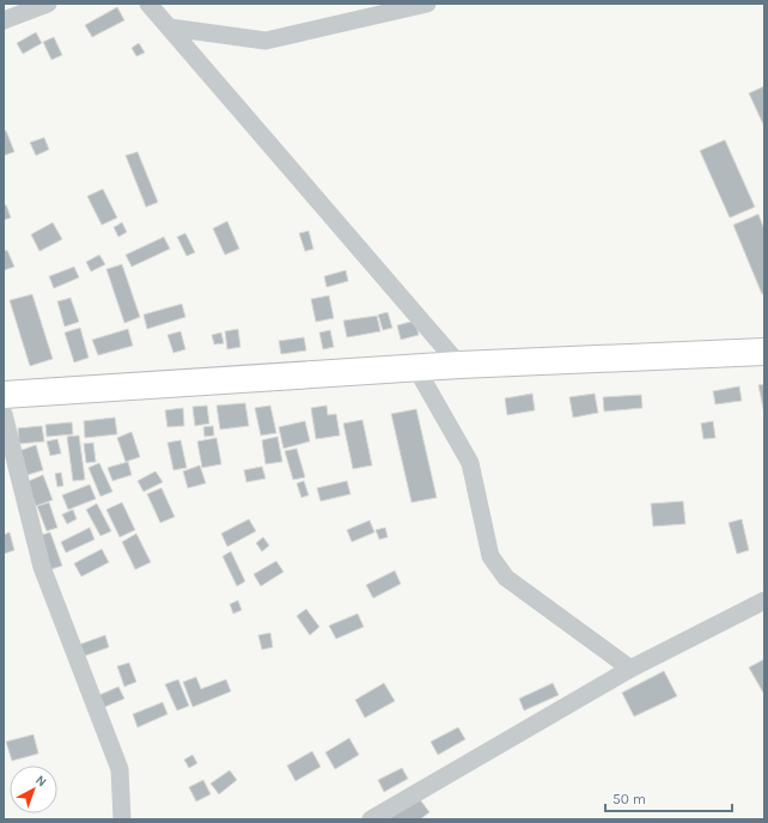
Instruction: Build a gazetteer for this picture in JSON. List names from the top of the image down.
{
  "scale_bar": "50 m",
  "north": "top right"
}
